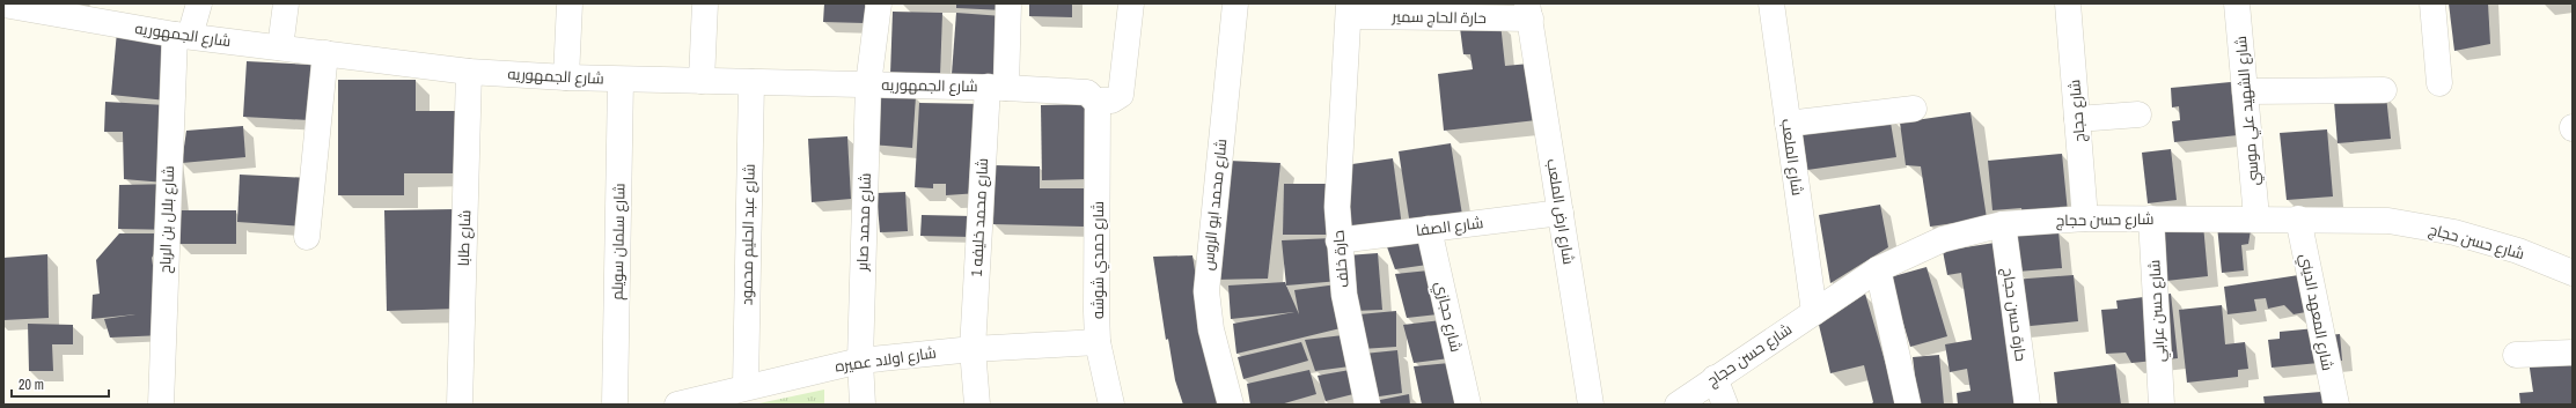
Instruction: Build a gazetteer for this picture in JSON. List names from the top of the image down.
{
  "streets": {
    "street": [
      "حارة الحاج سمير",
      "شارع الجمهوريه",
      "شارع حجاج",
      "شارع الشهيد علي موسي",
      "شارع الملعب",
      "شارع محمد ابو الروس",
      "شارع ارض الملعب",
      "شارع محمد خليفه 1",
      "شارع بلال بن الرباح",
      "شارع حسن حجاج",
      "شارع محمد صابر",
      "شارع الصفا",
      "شارع عبد الحليم محمود",
      "شارع طابا",
      "شارع سلمان سويلم",
      "حارة خلف",
      "شارع حمدي شوشه",
      "شارع حسن عرابي",
      "شارع المعهد الديني",
      "حارة حسن حجاج",
      "شارع حجازي",
      "شارع اولاد عميره"
    ]
  },
  "crossings": [
    ["حارة الحاج سمير", "شارع ارض الملعب"],
    ["حارة الحاج سمير", "حارة خلف"],
    ["شارع الجمهوريه", "شارع محمد خليفه 1"],
    ["شارع الجمهوريه", "شارع بلال بن الرباح"],
    ["شارع الجمهوريه", "شارع محمد صابر"],
    ["شارع الجمهوريه", "شارع عبد الحليم محمود"],
    ["شارع الجمهوريه", "شارع طابا"],
    ["شارع الجمهوريه", "شارع سلمان سويلم"],
    ["شارع الجمهوريه", "شارع حمدي شوشه"],
    ["شارع حجاج", "شارع حسن حجاج"],
    ["شارع الشهيد علي موسي", "شارع حسن حجاج"],
    ["شارع الملعب", "شارع حسن حجاج"],
    ["شارع ارض الملعب", "شارع الصفا"],
    ["شارع محمد خليفه 1", "شارع اولاد عميره"],
    ["شارع حسن حجاج", "شارع حسن عرابي"],
    ["شارع حسن حجاج", "شارع المعهد الديني"],
    ["شارع حسن حجاج", "حارة حسن حجاج"],
    ["شارع محمد صابر", "شارع اولاد عميره"],
    ["شارع الصفا", "حارة خلف"],
    ["شارع الصفا", "شارع حجازي"],
    ["شارع عبد الحليم محمود", "شارع اولاد عميره"],
    ["شارع حمدي شوشه", "شارع اولاد عميره"]
  ],
  "scale_bar": "20 m"
}
